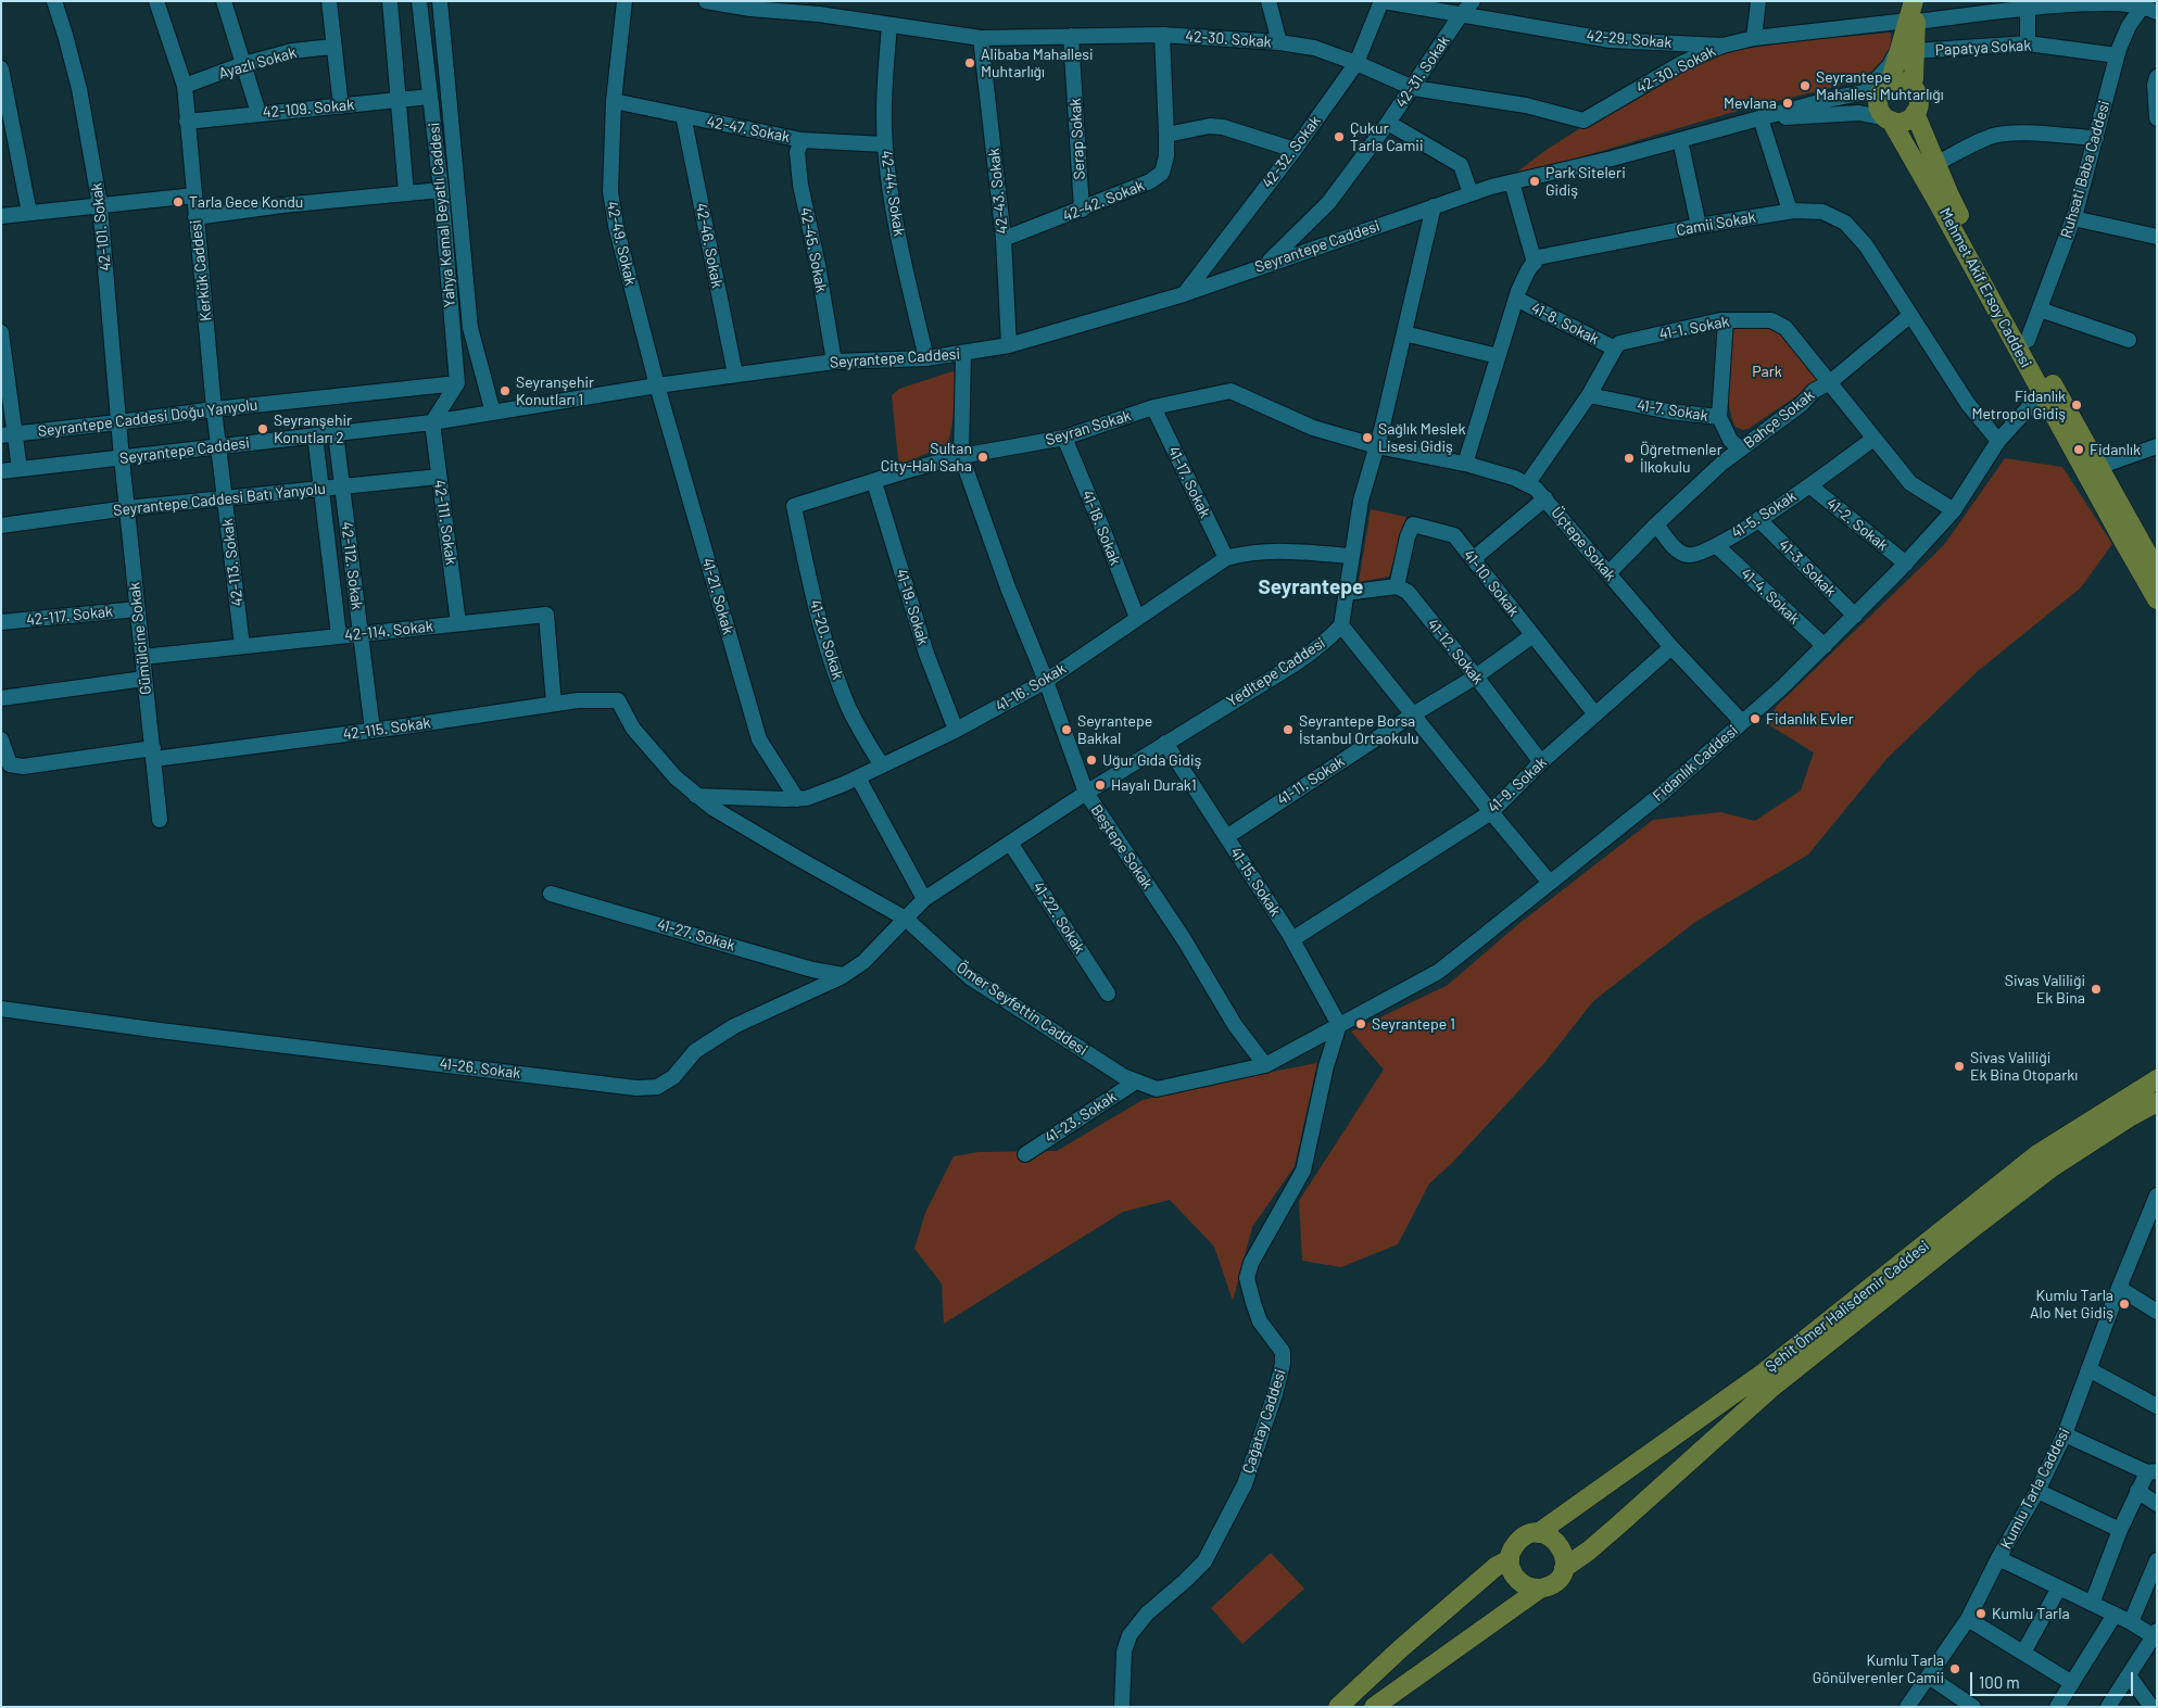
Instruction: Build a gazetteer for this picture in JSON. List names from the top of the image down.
{
  "streets": {
    "main road": ["Mehmet Akif Ersoy Caddesi", "Şehit Ömer Halisdemir Caddesi"],
    "street": [
      "42-30. Sokak",
      "42-29. Sokak",
      "Papatya Sokak",
      "Ayazlı Sokak",
      "42-31. Sokak",
      "42-109. Sokak",
      "42-47. Sokak",
      "Serap Sokak",
      "42-32. Sokak",
      "Ruhsati Baba Caddesi",
      "42-43. Sokak",
      "42-44. Sokak",
      "42-42. Sokak",
      "Yahya Kemal Beyatlı Caddesi",
      "Camii Sokak",
      "42-101. Sokak",
      "42-49. Sokak",
      "42-46. Sokak",
      "Seyrantepe Caddesi",
      "42-45. Sokak",
      "Kerkük Caddesi",
      "41-8. Sokak",
      "41-1. Sokak",
      "41-7. Sokak",
      "Seyrantepe Caddesi Doğu Yanyolu",
      "Bahçe Sokak",
      "Seyran Sokak",
      "41-17. Sokak",
      "Seyrantepe Caddesi Batı Yanyolu",
      "41-5. Sokak",
      "42-111. Sokak",
      "41-2. Sokak",
      "41-18. Sokak",
      "Üçtepe Sokak",
      "42-113. Sokak",
      "42-112. Sokak",
      "41-3. Sokak",
      "41-10. Sokak",
      "41-21. Sokak",
      "41-4. Sokak",
      "41-19. Sokak",
      "42-117. Sokak",
      "42-114. Sokak",
      "Gümülcine Sokak",
      "41-20. Sokak",
      "41-12. Sokak",
      "Yeditepe Caddesi",
      "41-16. Sokak",
      "42-115. Sokak",
      "Fidanlık Caddesi",
      "41-11. Sokak",
      "41-9. Sokak",
      "Beştepe Sokak",
      "41-15. Sokak",
      "41-22. Sokak",
      "41-27. Sokak",
      "Ömer Seyfettin Caddesi",
      "41-26. Sokak",
      "41-23. Sokak",
      "Çağatay Caddesi",
      "Kumlu Tarla Caddesi"
    ]
  },
  "crossings": [
    ["42-30. Sokak", "42-29. Sokak"],
    ["42-30. Sokak", "42-31. Sokak"],
    ["42-30. Sokak", "Serap Sokak"],
    ["42-30. Sokak", "42-32. Sokak"],
    ["42-30. Sokak", "42-43. Sokak"],
    ["42-30. Sokak", "42-44. Sokak"],
    ["42-29. Sokak", "42-31. Sokak"],
    ["42-29. Sokak", "42-32. Sokak"],
    ["42-29. Sokak", "Ruhsati Baba Caddesi"],
    ["Papatya Sokak", "Ruhsati Baba Caddesi"],
    ["Ayazlı Sokak", "Kerkük Caddesi"],
    ["42-31. Sokak", "Seyrantepe Caddesi"],
    ["42-109. Sokak", "Yahya Kemal Beyatlı Caddesi"],
    ["42-109. Sokak", "Kerkük Caddesi"],
    ["42-47. Sokak", "42-44. Sokak"],
    ["42-47. Sokak", "42-49. Sokak"],
    ["42-47. Sokak", "42-46. Sokak"],
    ["42-47. Sokak", "42-45. Sokak"],
    ["Serap Sokak", "42-42. Sokak"],
    ["42-32. Sokak", "Seyrantepe Caddesi"],
    ["Ruhsati Baba Caddesi", "Mehmet Akif Ersoy Caddesi"],
    ["42-43. Sokak", "42-42. Sokak"],
    ["42-43. Sokak", "Seyrantepe Caddesi"],
    ["42-44. Sokak", "Seyrantepe Caddesi"],
    ["Yahya Kemal Beyatlı Caddesi", "Seyrantepe Caddesi"],
    ["Yahya Kemal Beyatlı Caddesi", "Seyrantepe Caddesi Doğu Yanyolu"],
    ["Camii Sokak", "Bahçe Sokak"],
    ["Camii Sokak", "Fidanlık Caddesi"],
    ["42-101. Sokak", "Seyrantepe Caddesi"],
    ["42-101. Sokak", "Seyrantepe Caddesi Doğu Yanyolu"],
    ["42-101. Sokak", "Gümülcine Sokak"],
    ["42-49. Sokak", "Seyrantepe Caddesi"],
    ["42-49. Sokak", "41-21. Sokak"],
    ["42-46. Sokak", "Seyrantepe Caddesi"],
    ["Seyrantepe Caddesi", "42-45. Sokak"],
    ["Seyrantepe Caddesi", "Kerkük Caddesi"],
    ["Seyrantepe Caddesi", "Mehmet Akif Ersoy Caddesi"],
    ["Seyrantepe Caddesi", "42-111. Sokak"],
    ["Seyrantepe Caddesi", "42-113. Sokak"],
    ["Seyrantepe Caddesi", "42-112. Sokak"],
    ["Seyrantepe Caddesi", "41-21. Sokak"],
    ["Seyrantepe Caddesi", "Gümülcine Sokak"],
    ["Kerkük Caddesi", "Seyrantepe Caddesi Doğu Yanyolu"],
    ["Kerkük Caddesi", "42-113. Sokak"],
    ["Mehmet Akif Ersoy Caddesi", "Fidanlık Caddesi"],
    ["41-8. Sokak", "41-1. Sokak"],
    ["41-1. Sokak", "Bahçe Sokak"],
    ["41-1. Sokak", "41-5. Sokak"],
    ["41-1. Sokak", "Fidanlık Caddesi"],
    ["41-7. Sokak", "Bahçe Sokak"],
    ["Bahçe Sokak", "41-5. Sokak"],
    ["Bahçe Sokak", "Üçtepe Sokak"],
    ["Seyran Sokak", "41-17. Sokak"],
    ["Seyran Sokak", "41-18. Sokak"],
    ["Seyran Sokak", "Üçtepe Sokak"],
    ["Seyran Sokak", "41-19. Sokak"],
    ["Seyran Sokak", "41-20. Sokak"],
    ["Seyran Sokak", "Beştepe Sokak"],
    ["41-17. Sokak", "41-16. Sokak"],
    ["Seyrantepe Caddesi Batı Yanyolu", "42-111. Sokak"],
    ["Seyrantepe Caddesi Batı Yanyolu", "42-113. Sokak"],
    ["Seyrantepe Caddesi Batı Yanyolu", "42-112. Sokak"],
    ["Seyrantepe Caddesi Batı Yanyolu", "Gümülcine Sokak"],
    ["41-5. Sokak", "41-2. Sokak"],
    ["41-5. Sokak", "41-3. Sokak"],
    ["41-5. Sokak", "41-4. Sokak"],
    ["42-111. Sokak", "42-114. Sokak"],
    ["41-2. Sokak", "Fidanlık Caddesi"],
    ["41-18. Sokak", "41-16. Sokak"],
    ["Üçtepe Sokak", "Fidanlık Caddesi"],
    ["Üçtepe Sokak", "41-9. Sokak"],
    ["42-113. Sokak", "42-114. Sokak"],
    ["42-112. Sokak", "42-114. Sokak"],
    ["42-112. Sokak", "42-115. Sokak"],
    ["41-3. Sokak", "Fidanlık Caddesi"],
    ["41-10. Sokak", "41-12. Sokak"],
    ["41-10. Sokak", "41-11. Sokak"],
    ["41-10. Sokak", "41-9. Sokak"],
    ["41-21. Sokak", "41-16. Sokak"],
    ["41-4. Sokak", "Fidanlık Caddesi"],
    ["41-19. Sokak", "41-16. Sokak"],
    ["42-117. Sokak", "Gümülcine Sokak"],
    ["42-114. Sokak", "Gümülcine Sokak"],
    ["42-114. Sokak", "42-115. Sokak"],
    ["Gümülcine Sokak", "42-115. Sokak"],
    ["41-20. Sokak", "41-16. Sokak"],
    ["41-12. Sokak", "41-11. Sokak"],
    ["41-12. Sokak", "41-9. Sokak"],
    ["Yeditepe Caddesi", "Beştepe Sokak"],
    ["Yeditepe Caddesi", "41-15. Sokak"],
    ["Yeditepe Caddesi", "41-22. Sokak"],
    ["Yeditepe Caddesi", "Ömer Seyfettin Caddesi"],
    ["Yeditepe Caddesi", "41-26. Sokak"],
    ["41-16. Sokak", "Beştepe Sokak"],
    ["41-16. Sokak", "Ömer Seyfettin Caddesi"],
    ["42-115. Sokak", "Ömer Seyfettin Caddesi"],
    ["Fidanlık Caddesi", "41-15. Sokak"],
    ["Fidanlık Caddesi", "Ömer Seyfettin Caddesi"],
    ["Fidanlık Caddesi", "Çağatay Caddesi"],
    ["41-11. Sokak", "41-15. Sokak"],
    ["41-9. Sokak", "41-15. Sokak"],
    ["Beştepe Sokak", "Ömer Seyfettin Caddesi"],
    ["41-15. Sokak", "Ömer Seyfettin Caddesi"],
    ["41-15. Sokak", "Çağatay Caddesi"],
    ["41-27. Sokak", "41-26. Sokak"],
    ["Ömer Seyfettin Caddesi", "41-26. Sokak"],
    ["Ömer Seyfettin Caddesi", "41-23. Sokak"],
    ["Ömer Seyfettin Caddesi", "Çağatay Caddesi"]
  ],
  "districts": ["Seyrantepe"],
  "parks": ["Park"],
  "places": [
    "Alibaba Mahallesi Muhtarlığı",
    "Seyrantepe Mahallesi Muhtarlığı",
    "Mevlana",
    "Çukur Tarla Camii",
    "Park Siteleri Gidiş",
    "Tarla Gece Kondu",
    "Seyranşehir Konutları 1",
    "Fidanlık Metropol Gidiş",
    "Seyranşehir Konutları 2",
    "Sağlık Meslek Lisesi Gidiş",
    "Fidanlık",
    "Sultan City-Halı Saha",
    "Öğretmenler İlkokulu",
    "Fidanlık Evler",
    "Seyrantepe Bakkal",
    "Seyrantepe Borsa İstanbul Ortaokulu",
    "Uğur Gıda Gidiş",
    "Hayalı Durak1",
    "Sivas Valiliği Ek Bina",
    "Seyrantepe 1",
    "Sivas Valiliği Ek Bina Otoparkı",
    "Kumlu Tarla Alo Net Gidiş",
    "Kumlu Tarla",
    "Kumlu Tarla Gönülverenler Camii"
  ],
  "scale_bar": "100 m"
}
